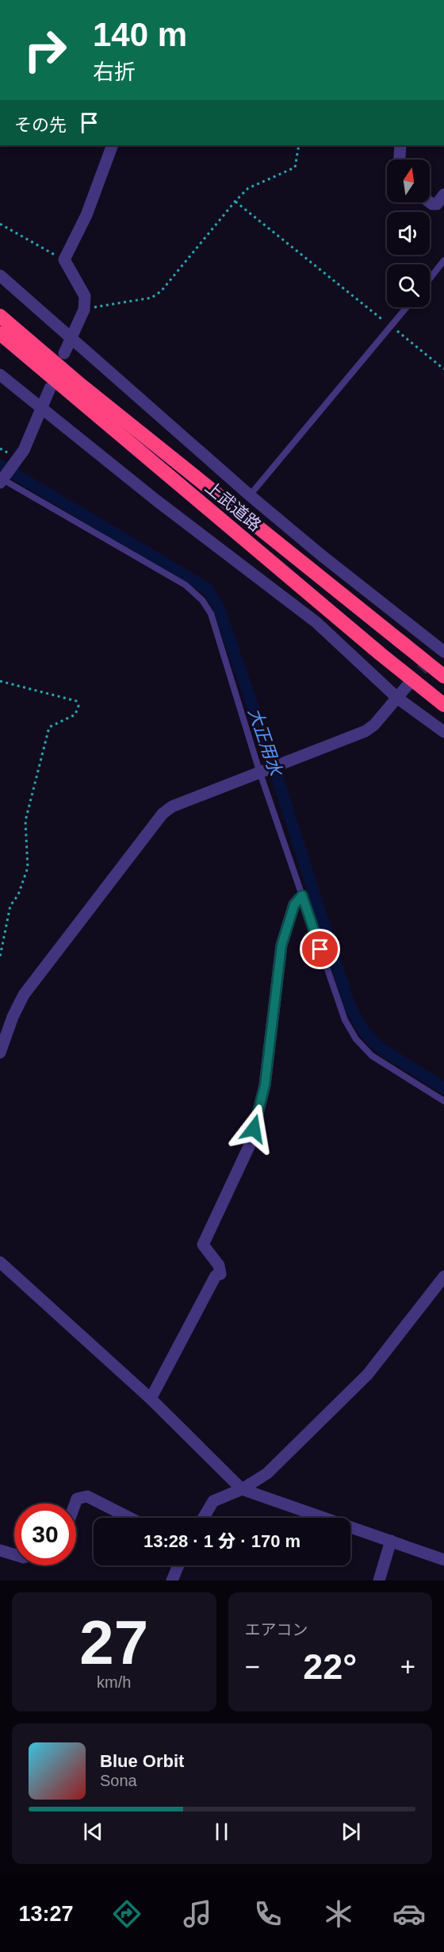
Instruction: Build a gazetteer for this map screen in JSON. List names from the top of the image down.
{
  "streets": {
    "highway": ["上武道路"]
  },
  "water": ["大正用水"],
  "north": "top",
  "page": {
    "turn": ["140 m", "右折"],
    "then": "その先",
    "limit": "30",
    "trip": "13:28 · 1 分 · 170 m",
    "tile": [
      ["27", "km/h"],
      "エアコン"
    ],
    "heat": ["−", "22°", "+"],
    "song": ["Blue Orbit", "Sona"],
    "tabs": "13:27"
  }
}
